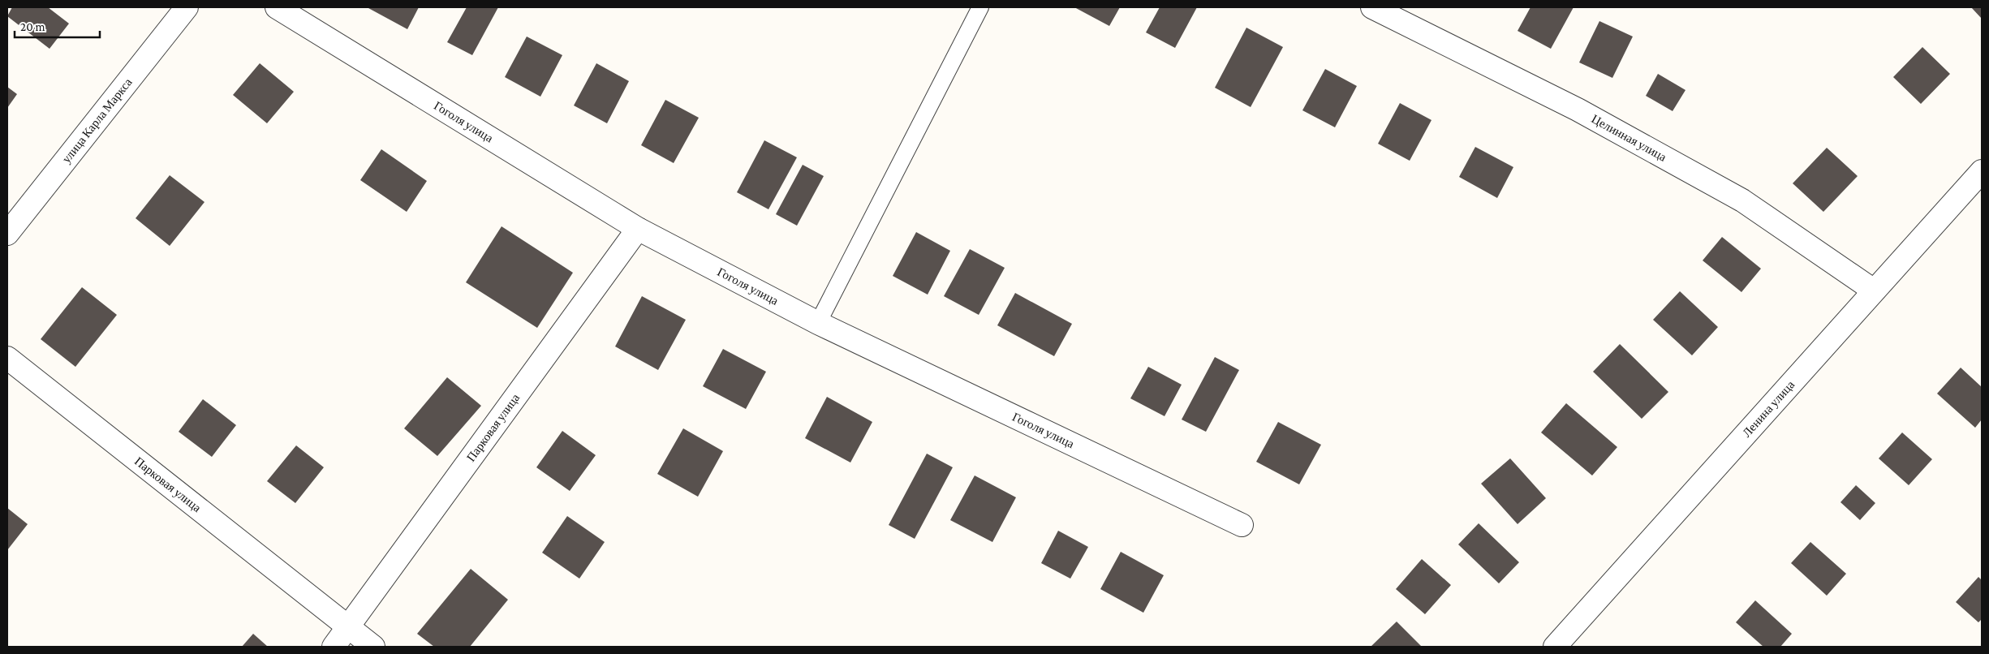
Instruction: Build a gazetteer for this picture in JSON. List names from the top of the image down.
{
  "streets": {
    "street": [
      "улица Карла Маркса",
      "Гоголя улица",
      "Целинная улица",
      "Ленина улица",
      "Парковая улица"
    ]
  },
  "crossings": [
    ["Гоголя улица", "Парковая улица"],
    ["Целинная улица", "Ленина улица"]
  ],
  "scale_bar": "20 m"
}
